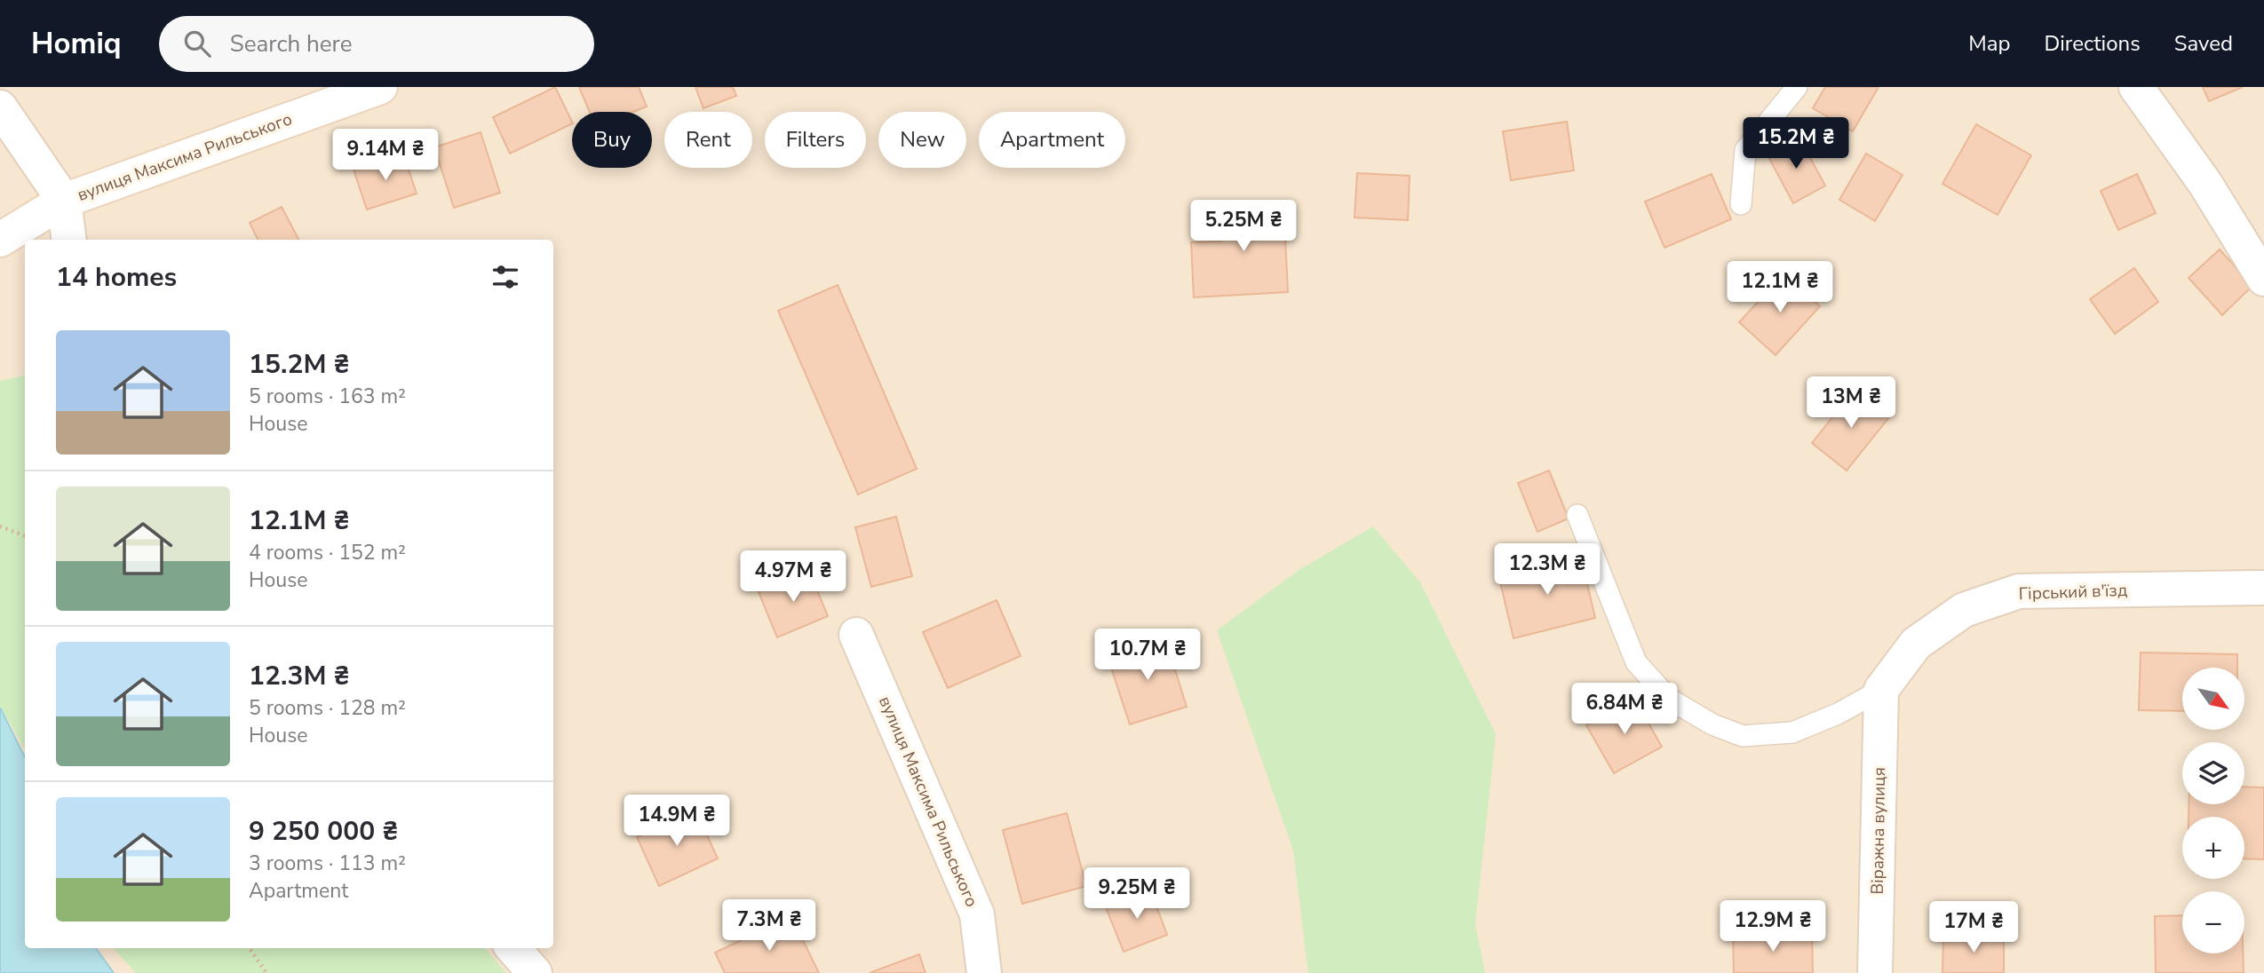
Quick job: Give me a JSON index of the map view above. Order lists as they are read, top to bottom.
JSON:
{
  "streets": {
    "street": ["вулиця Максима Рильського", "Гірський в'їзд", "Віражна вулиця"]
  },
  "crossings": [
    ["Гірський в'їзд", "Віражна вулиця"]
  ],
  "north": "bottom right",
  "page": {
    "header": "Homiq",
    "search": "Search here",
    "nav": ["Map", "Directions", "Saved"],
    "chip": [
      "Buy",
      "Rent",
      "Filters",
      "New",
      "Apartment"
    ],
    "price": [
      "15.2M ₴",
      "9.14M ₴",
      "5.25M ₴",
      "12.1M ₴",
      "13M ₴",
      "12.3M ₴",
      "4.97M ₴",
      "10.7M ₴",
      "6.84M ₴",
      "14.9M ₴",
      "9.25M ₴",
      "7.3M ₴",
      "12.9M ₴",
      "17M ₴"
    ],
    "heading": "14 homes",
    "list": [
      {
        "name": "15.2M ₴",
        "note": "5 rooms · 163 m² · House"
      },
      {
        "name": "12.1M ₴",
        "note": "4 rooms · 152 m² · House"
      },
      {
        "name": "12.3M ₴",
        "note": "5 rooms · 128 m² · House"
      },
      {
        "name": "9 250 000 ₴",
        "note": "3 rooms · 113 m² · Apartment"
      }
    ],
    "map_buttons": ["+", "−"]
  }
}
